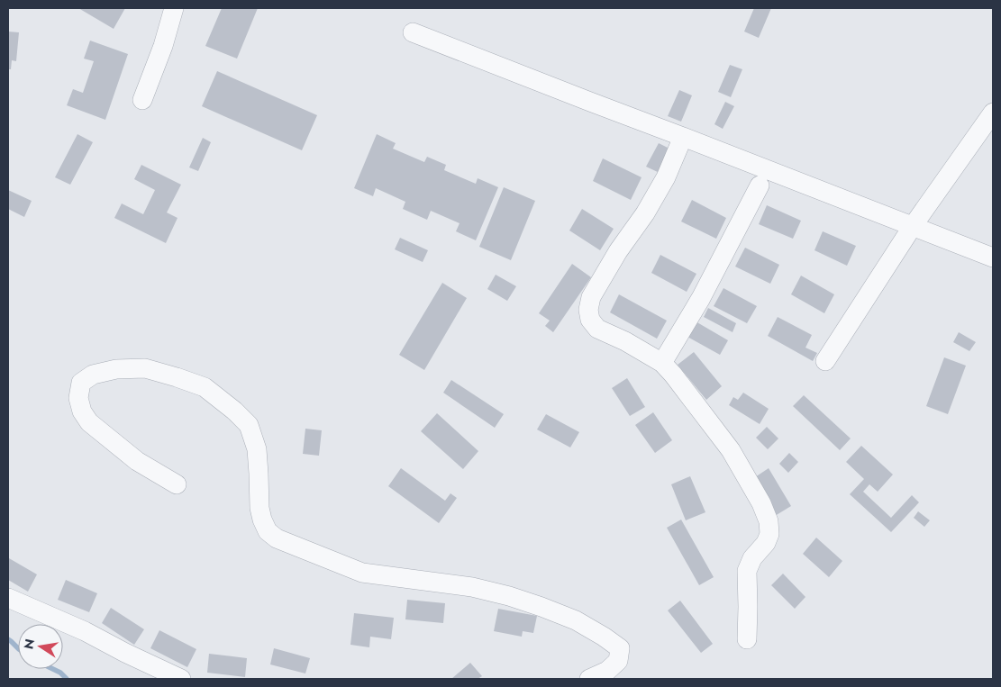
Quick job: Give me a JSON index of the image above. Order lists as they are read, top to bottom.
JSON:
{
  "north": "left"
}
